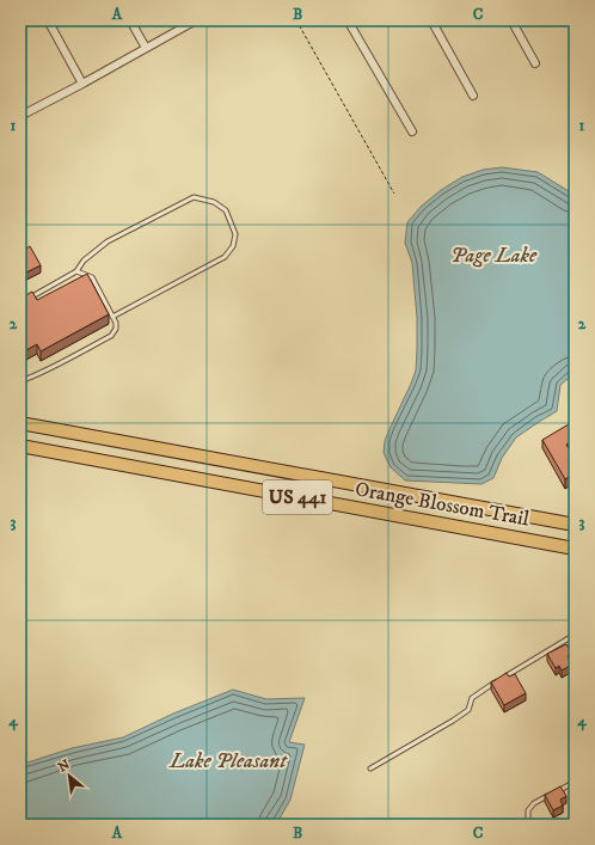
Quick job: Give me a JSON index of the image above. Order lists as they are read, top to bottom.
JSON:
{
  "streets": {
    "main road": ["US 441", "Orange Blossom Trail"]
  },
  "water": ["Page Lake", "Lake Pleasant"],
  "north": "top left",
  "grid": {
    "columns": ["A", "B", "C"],
    "rows": [
      "1",
      "2",
      "3",
      "4"
    ]
  }
}
